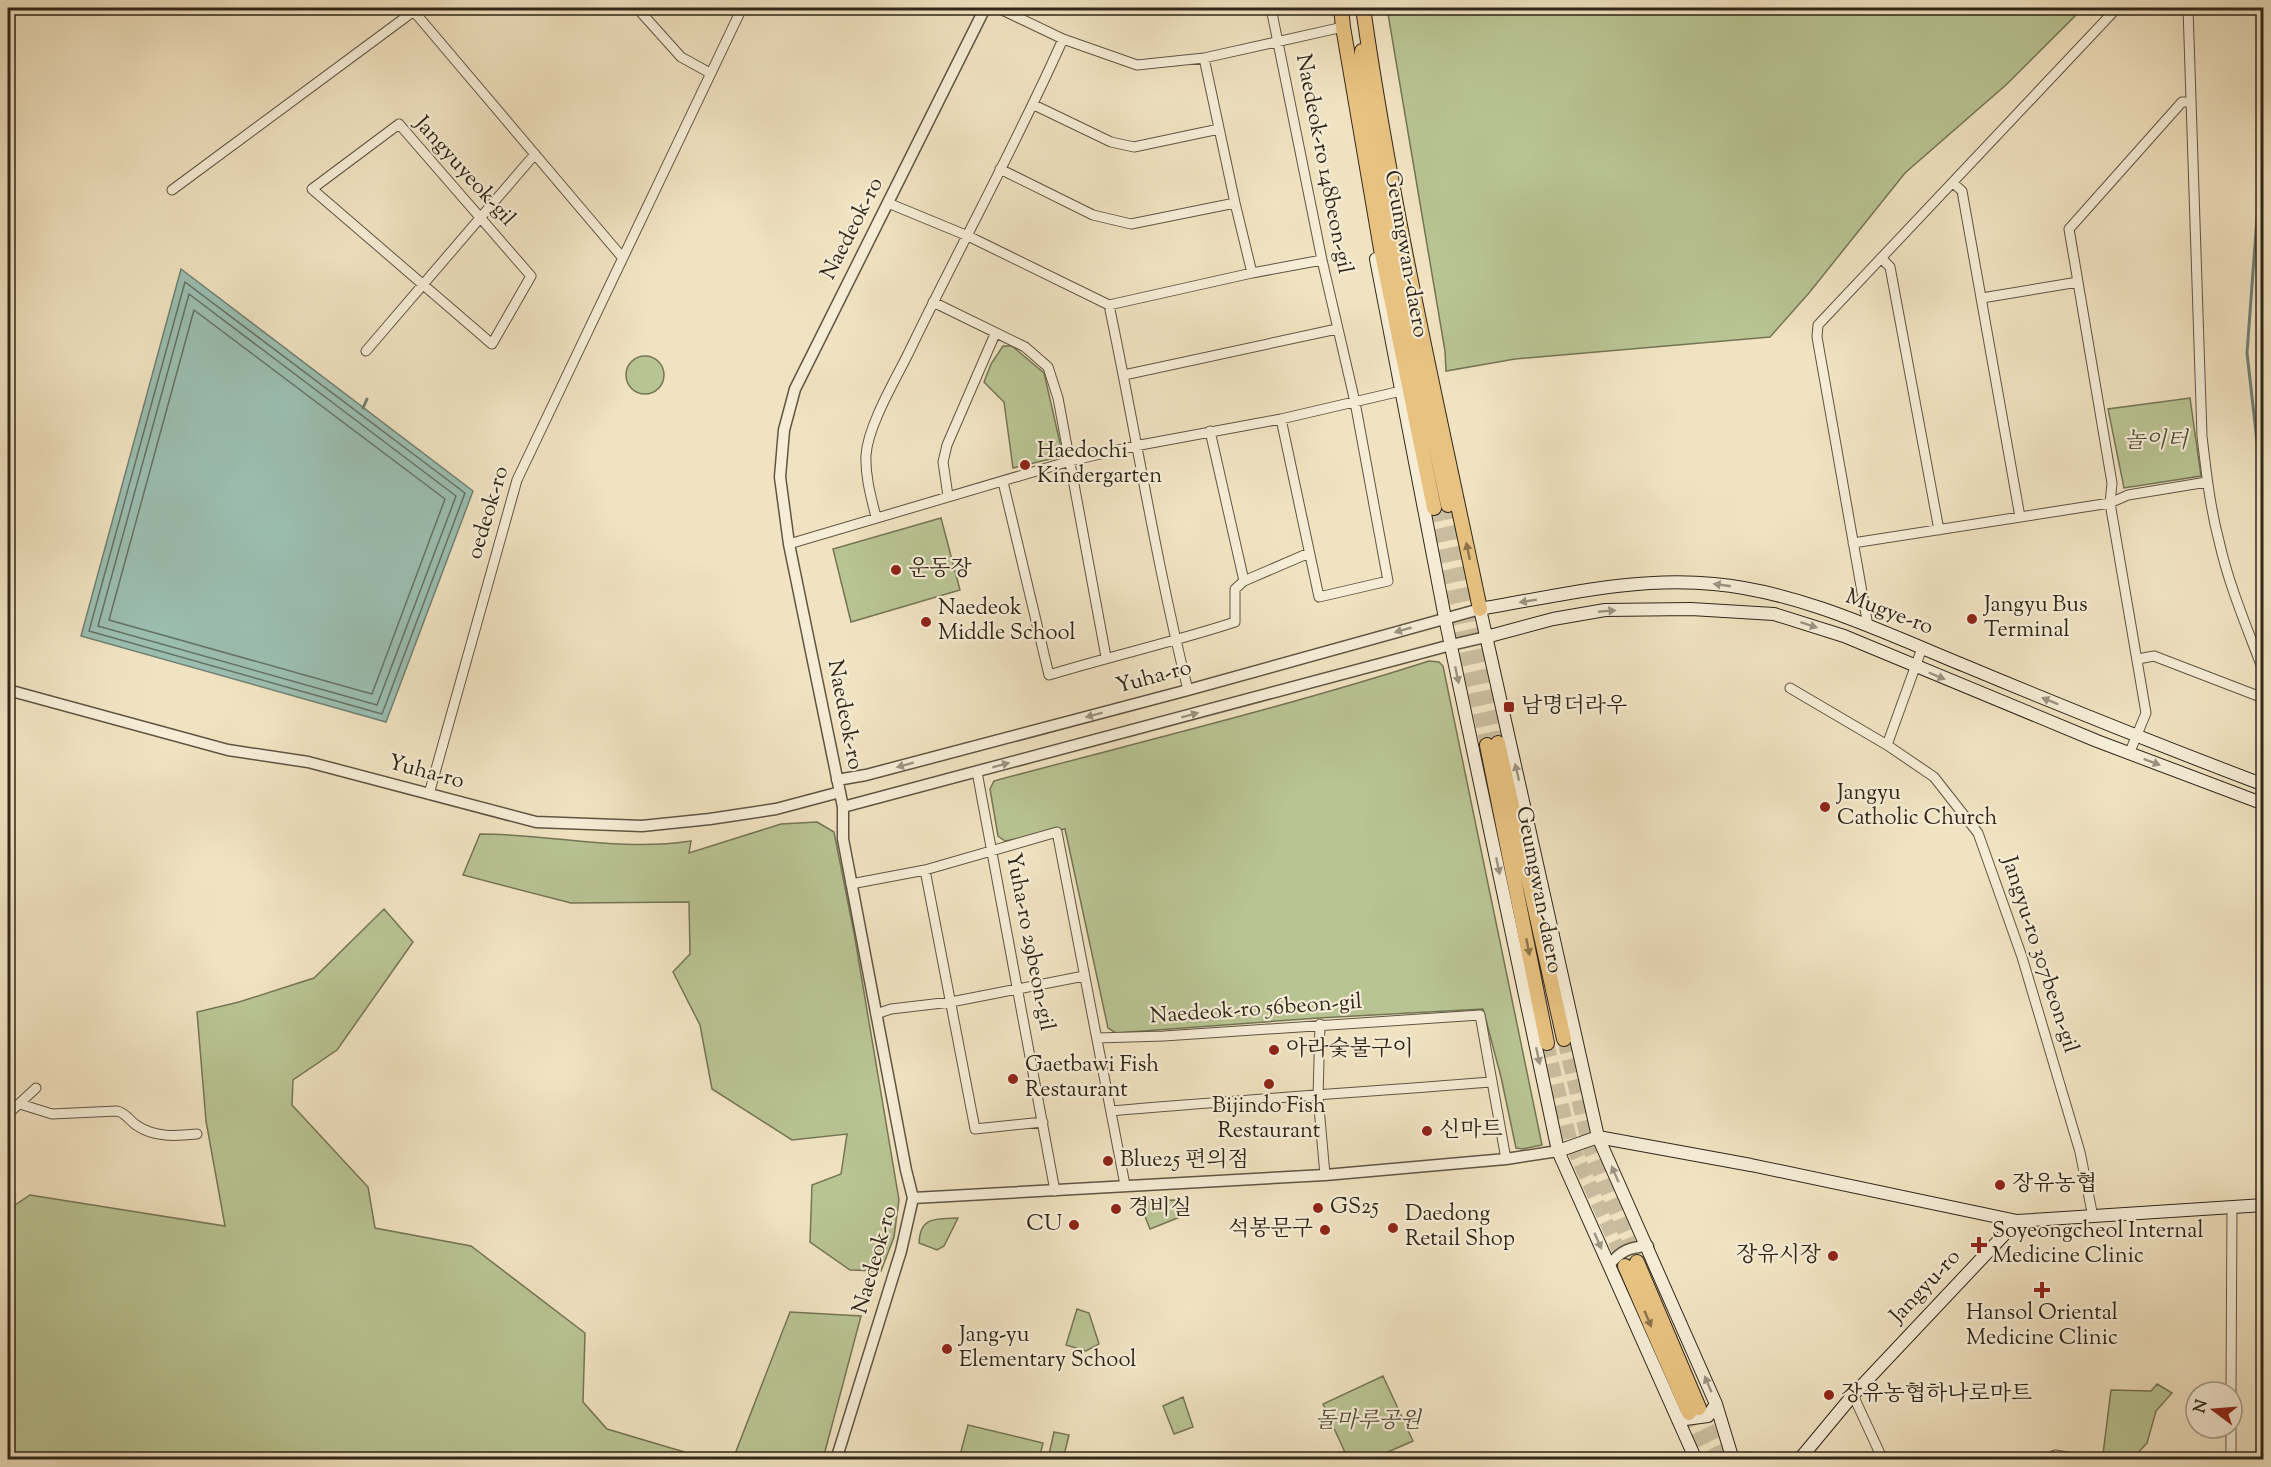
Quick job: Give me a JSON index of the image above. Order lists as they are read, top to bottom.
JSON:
{
  "streets": {
    "main road": ["Geumgwan-daero", "Mugye-ro", "Jangyu-ro"],
    "street": [
      "Naedeok-ro 148beon-gil",
      "Jangyuyeok-gil",
      "Naedeok-ro",
      "oedeok-ro",
      "Yuha-ro",
      "Yuha-ro 29beon-gil",
      "Jangyu-ro 307beon-gil",
      "Naedeok-ro 56beon-gil"
    ]
  },
  "crossings": [
    ["Naedeok-ro", "Yuha-ro"],
    ["oedeok-ro", "Yuha-ro"],
    ["Mugye-ro", "Yuha-ro"],
    ["Yuha-ro", "Yuha-ro 29beon-gil"]
  ],
  "parks": ["놀이터", "돌마루공원"],
  "places": {
    "other": [
      "Haedochi Kindergarten",
      "운동장",
      "Jangyu Bus Terminal",
      "Naedeok Middle School",
      "Jangyu Catholic Church",
      "아라숯불구이",
      "Gaetbawi Fish Restaurant",
      "Bijindo Fish Restaurant",
      "신마트",
      "Blue25 편의점",
      "장유농협",
      "GS25",
      "경비실",
      "CU",
      "Daedong Retail Shop",
      "석봉문구",
      "장유시장",
      "Jang-yu Elementary School",
      "장유농협하나로마트"
    ],
    "transit": ["남명더라우"],
    "health": ["Soyeongcheol Internal Medicine Clinic", "Hansol Oriental Medicine Clinic"]
  },
  "north": "left"
}
